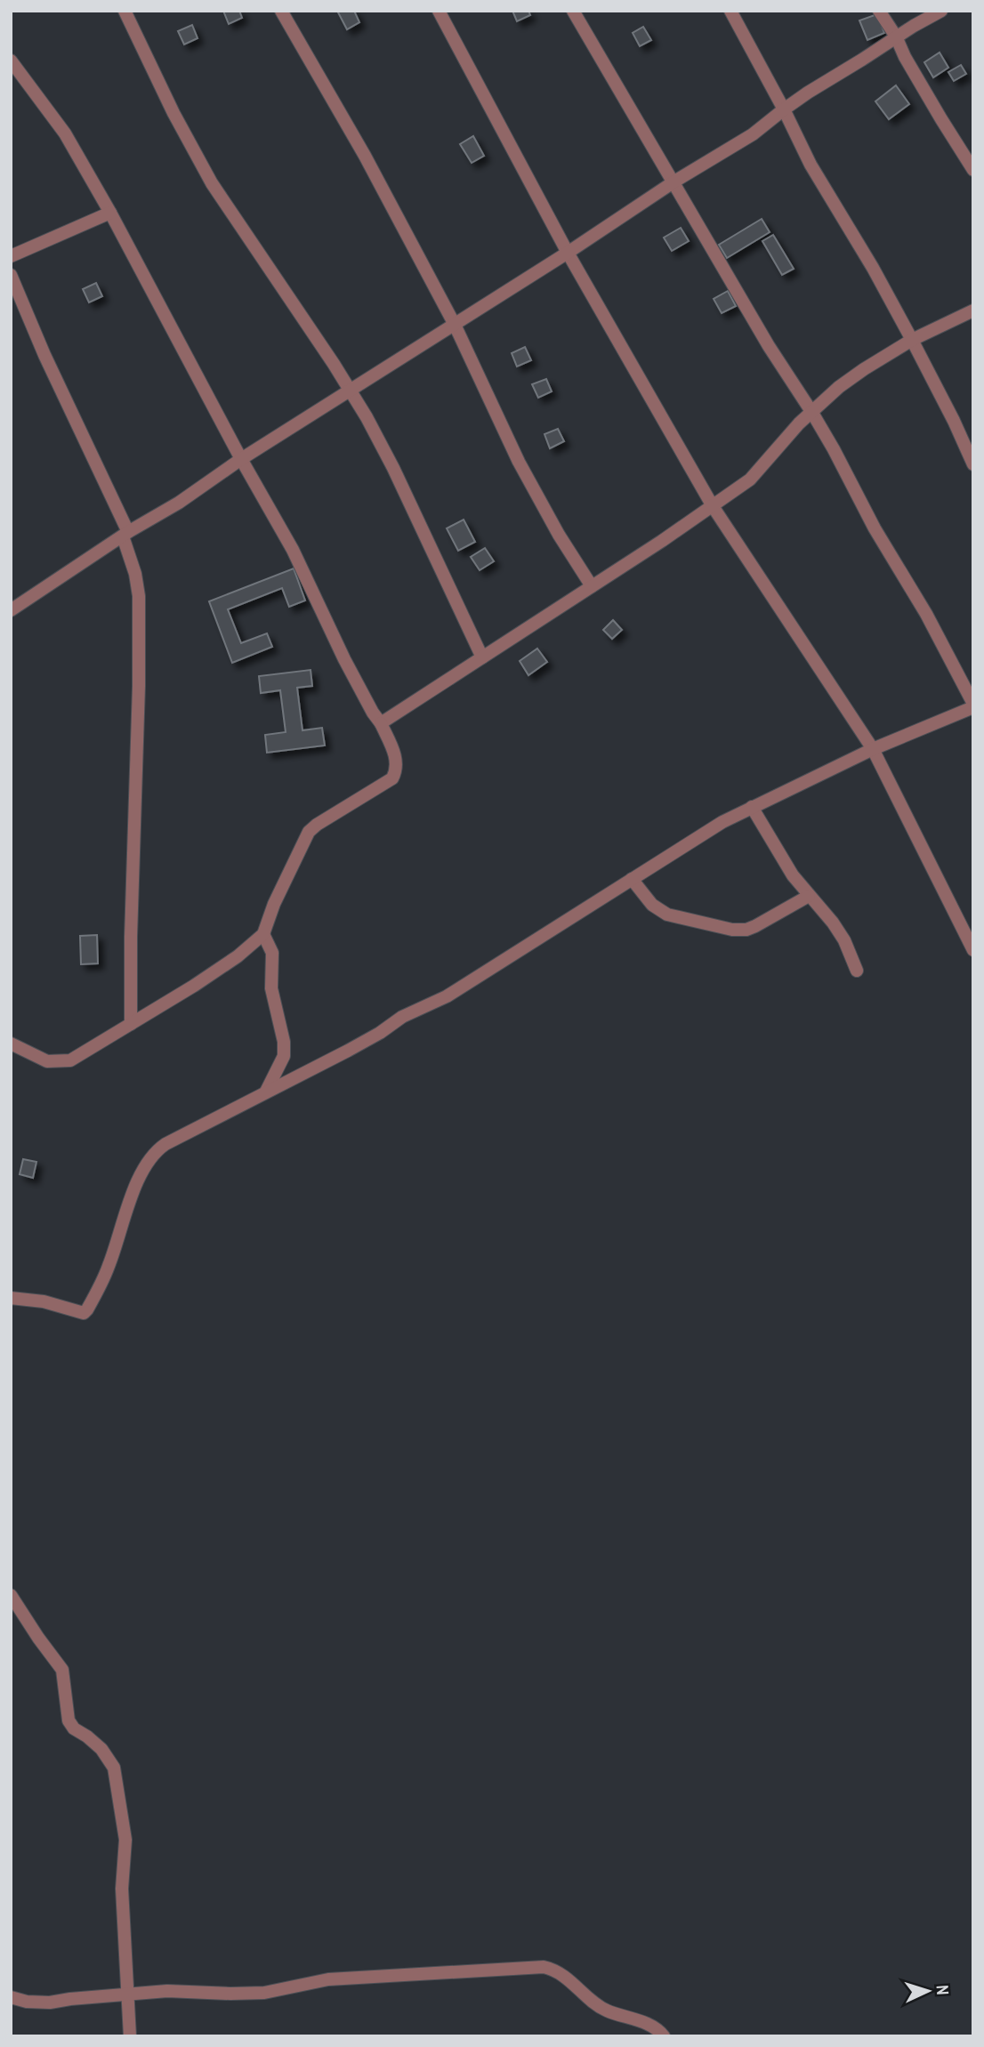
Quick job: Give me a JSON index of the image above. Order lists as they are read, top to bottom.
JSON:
{
  "north": "right"
}
